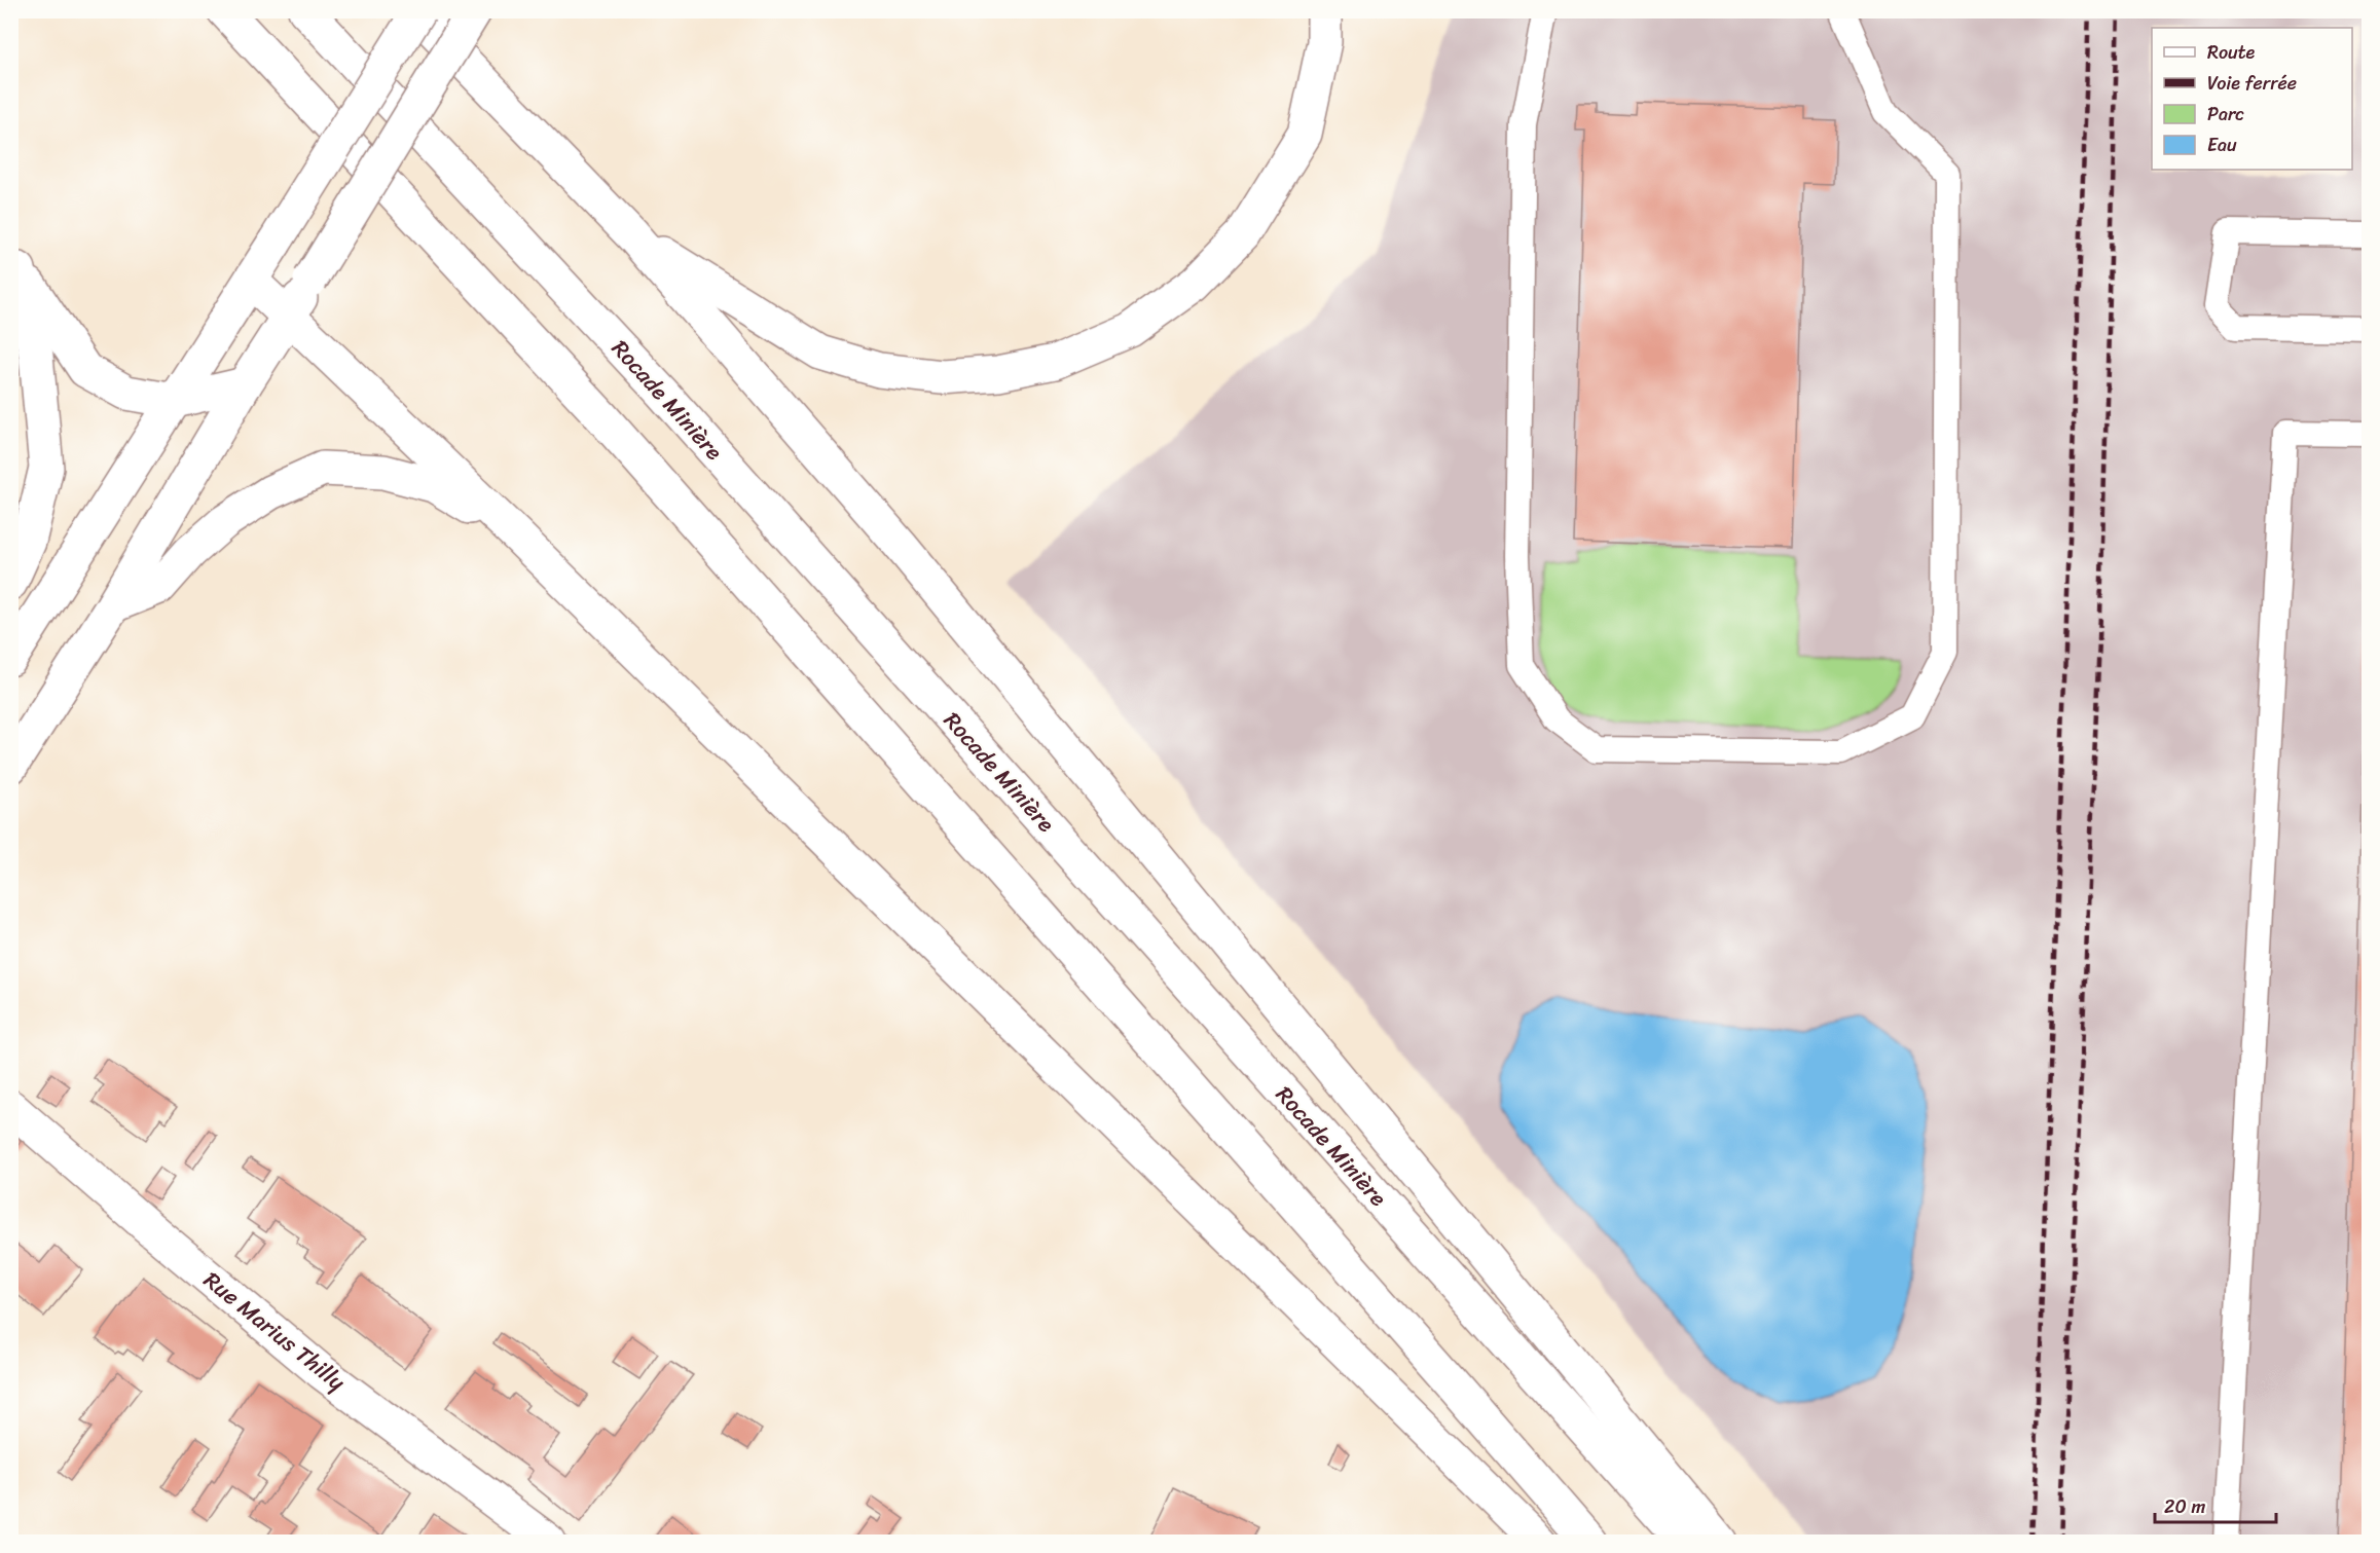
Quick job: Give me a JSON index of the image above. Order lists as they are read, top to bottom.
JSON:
{
  "streets": {
    "main road": ["Rocade Minière", "Rue Marius Thilly"]
  },
  "legend": [
    "Route",
    "Voie ferrée",
    "Parc",
    "Eau"
  ],
  "scale_bar": "20 m"
}
